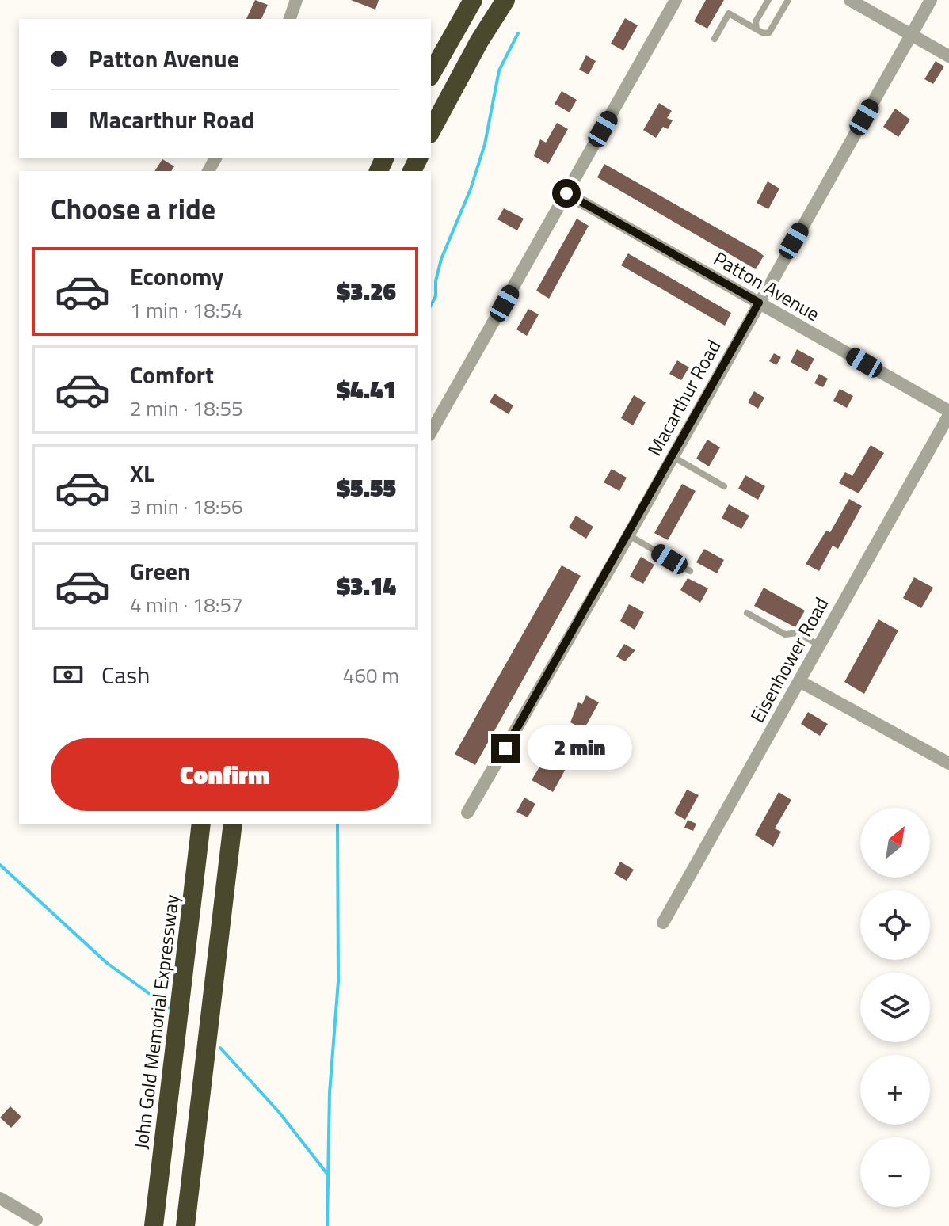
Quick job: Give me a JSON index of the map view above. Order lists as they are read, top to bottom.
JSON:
{
  "streets": {
    "highway": ["John Gold Memorial Expressway"],
    "street": ["Patton Avenue", "Macarthur Road", "Eisenhower Road"]
  },
  "crossings": [
    ["Patton Avenue", "Macarthur Road"],
    ["Patton Avenue", "Eisenhower Road"]
  ],
  "north": "top right",
  "page": {
    "banner": ["Patton Avenue", "Macarthur Road"],
    "heading": "Choose a ride",
    "list": [
      {
        "name": "Economy",
        "note": "1 min · 18:54",
        "value": "$3.26"
      },
      {
        "name": "Comfort",
        "note": "2 min · 18:55",
        "value": "$4.41"
      },
      {
        "name": "XL",
        "note": "3 min · 18:56",
        "value": "$5.55"
      },
      {
        "name": "Green",
        "note": "4 min · 18:57",
        "value": "$3.14"
      }
    ],
    "pay": ["Cash", "460 m"],
    "bubble": "2 min",
    "buttons": "Confirm",
    "map_buttons": ["+", "−"]
  }
}
